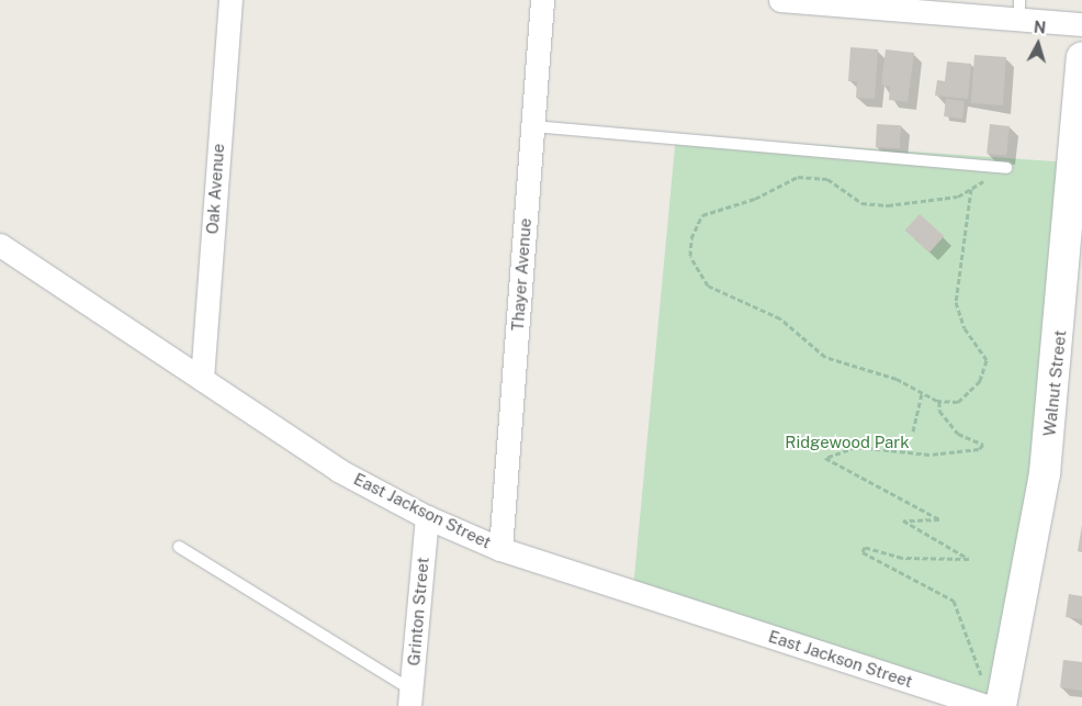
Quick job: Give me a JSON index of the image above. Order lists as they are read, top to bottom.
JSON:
{
  "streets": {
    "street": [
      "Oak Avenue",
      "Thayer Avenue",
      "Walnut Street",
      "East Jackson Street",
      "Grinton Street"
    ]
  },
  "crossings": [
    ["Oak Avenue", "East Jackson Street"],
    ["Thayer Avenue", "East Jackson Street"],
    ["East Jackson Street", "Grinton Street"]
  ],
  "parks": ["Ridgewood Park"],
  "north": "top"
}
